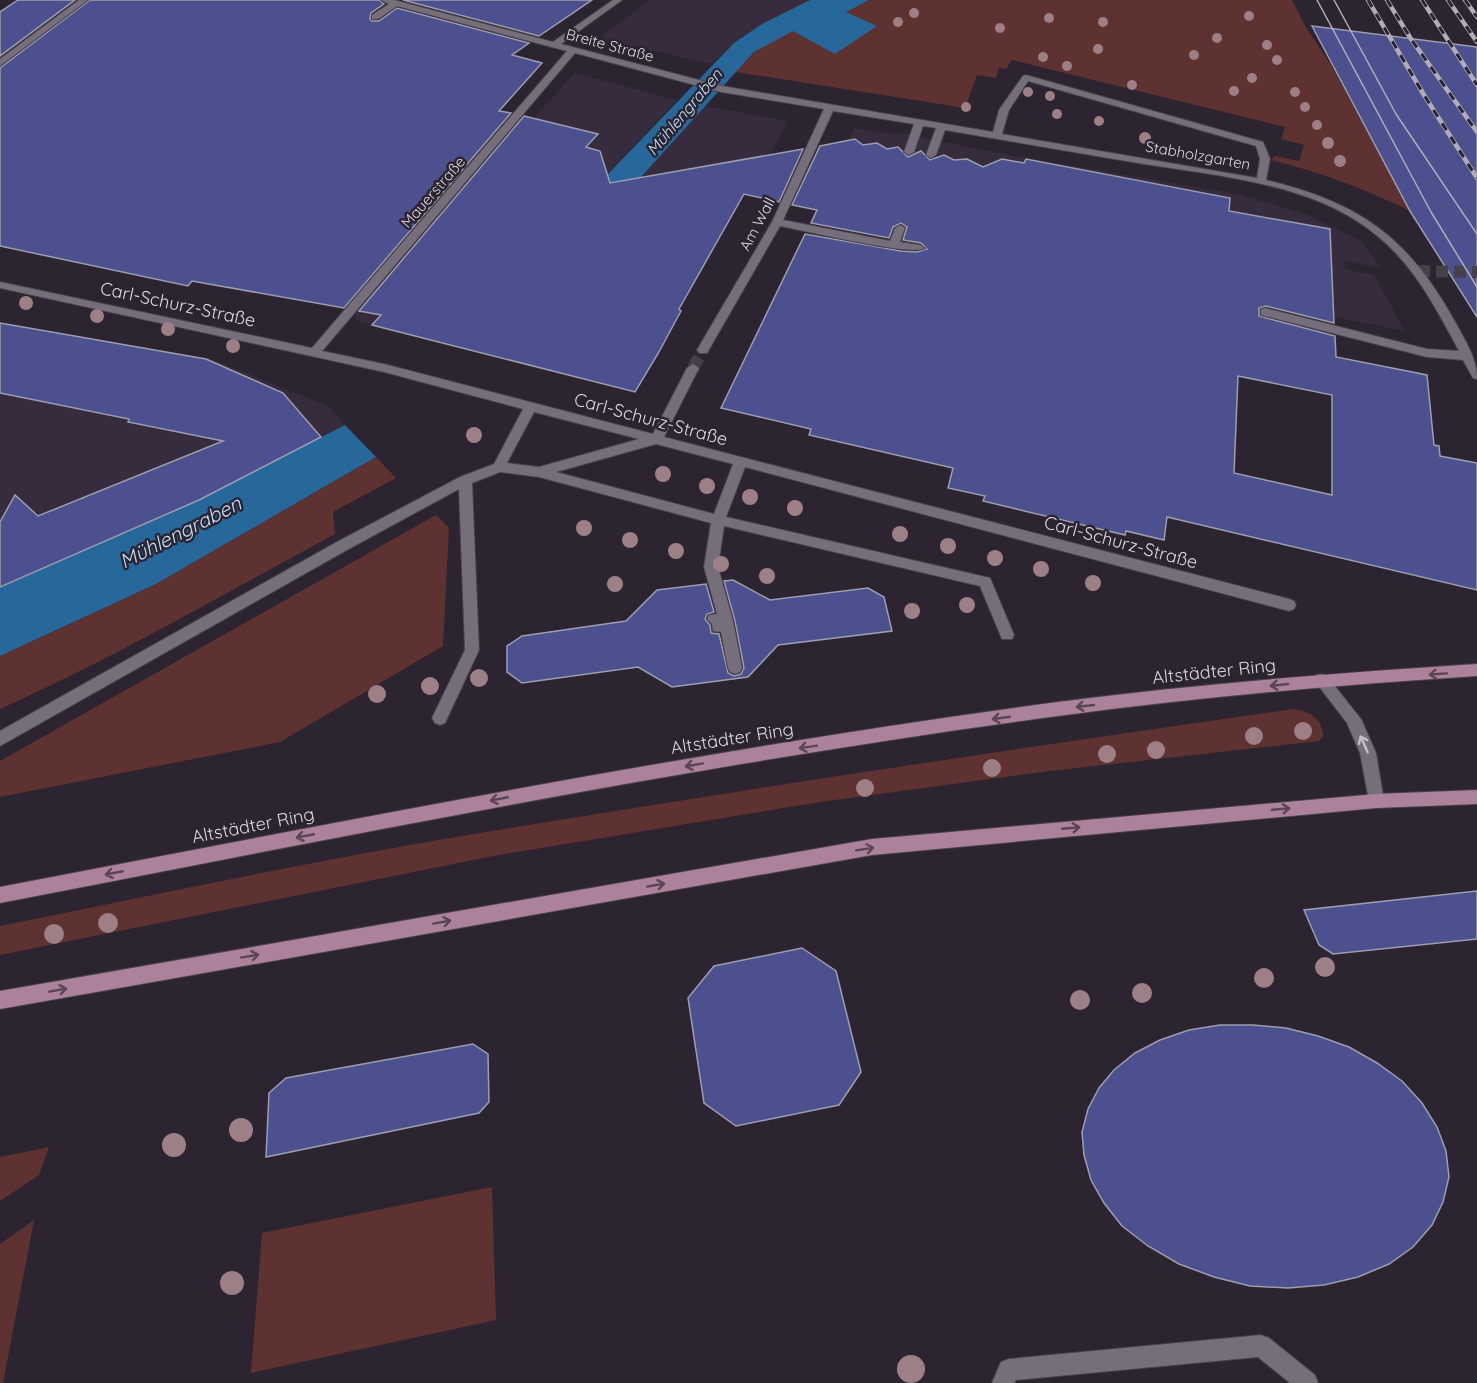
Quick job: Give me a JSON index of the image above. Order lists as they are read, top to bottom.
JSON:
{
  "streets": {
    "main road": ["Altstädter Ring"],
    "street": [
      "Breite Straße",
      "Stabholzgarten",
      "Mauerstraße",
      "Am Wall",
      "Carl-Schurz-Straße"
    ]
  },
  "crossings": [
    ["Breite Straße", "Stabholzgarten"],
    ["Breite Straße", "Mauerstraße"],
    ["Breite Straße", "Am Wall"],
    ["Stabholzgarten", "Am Wall"],
    ["Mauerstraße", "Carl-Schurz-Straße"]
  ],
  "water": ["Mühlengraben"]
}
